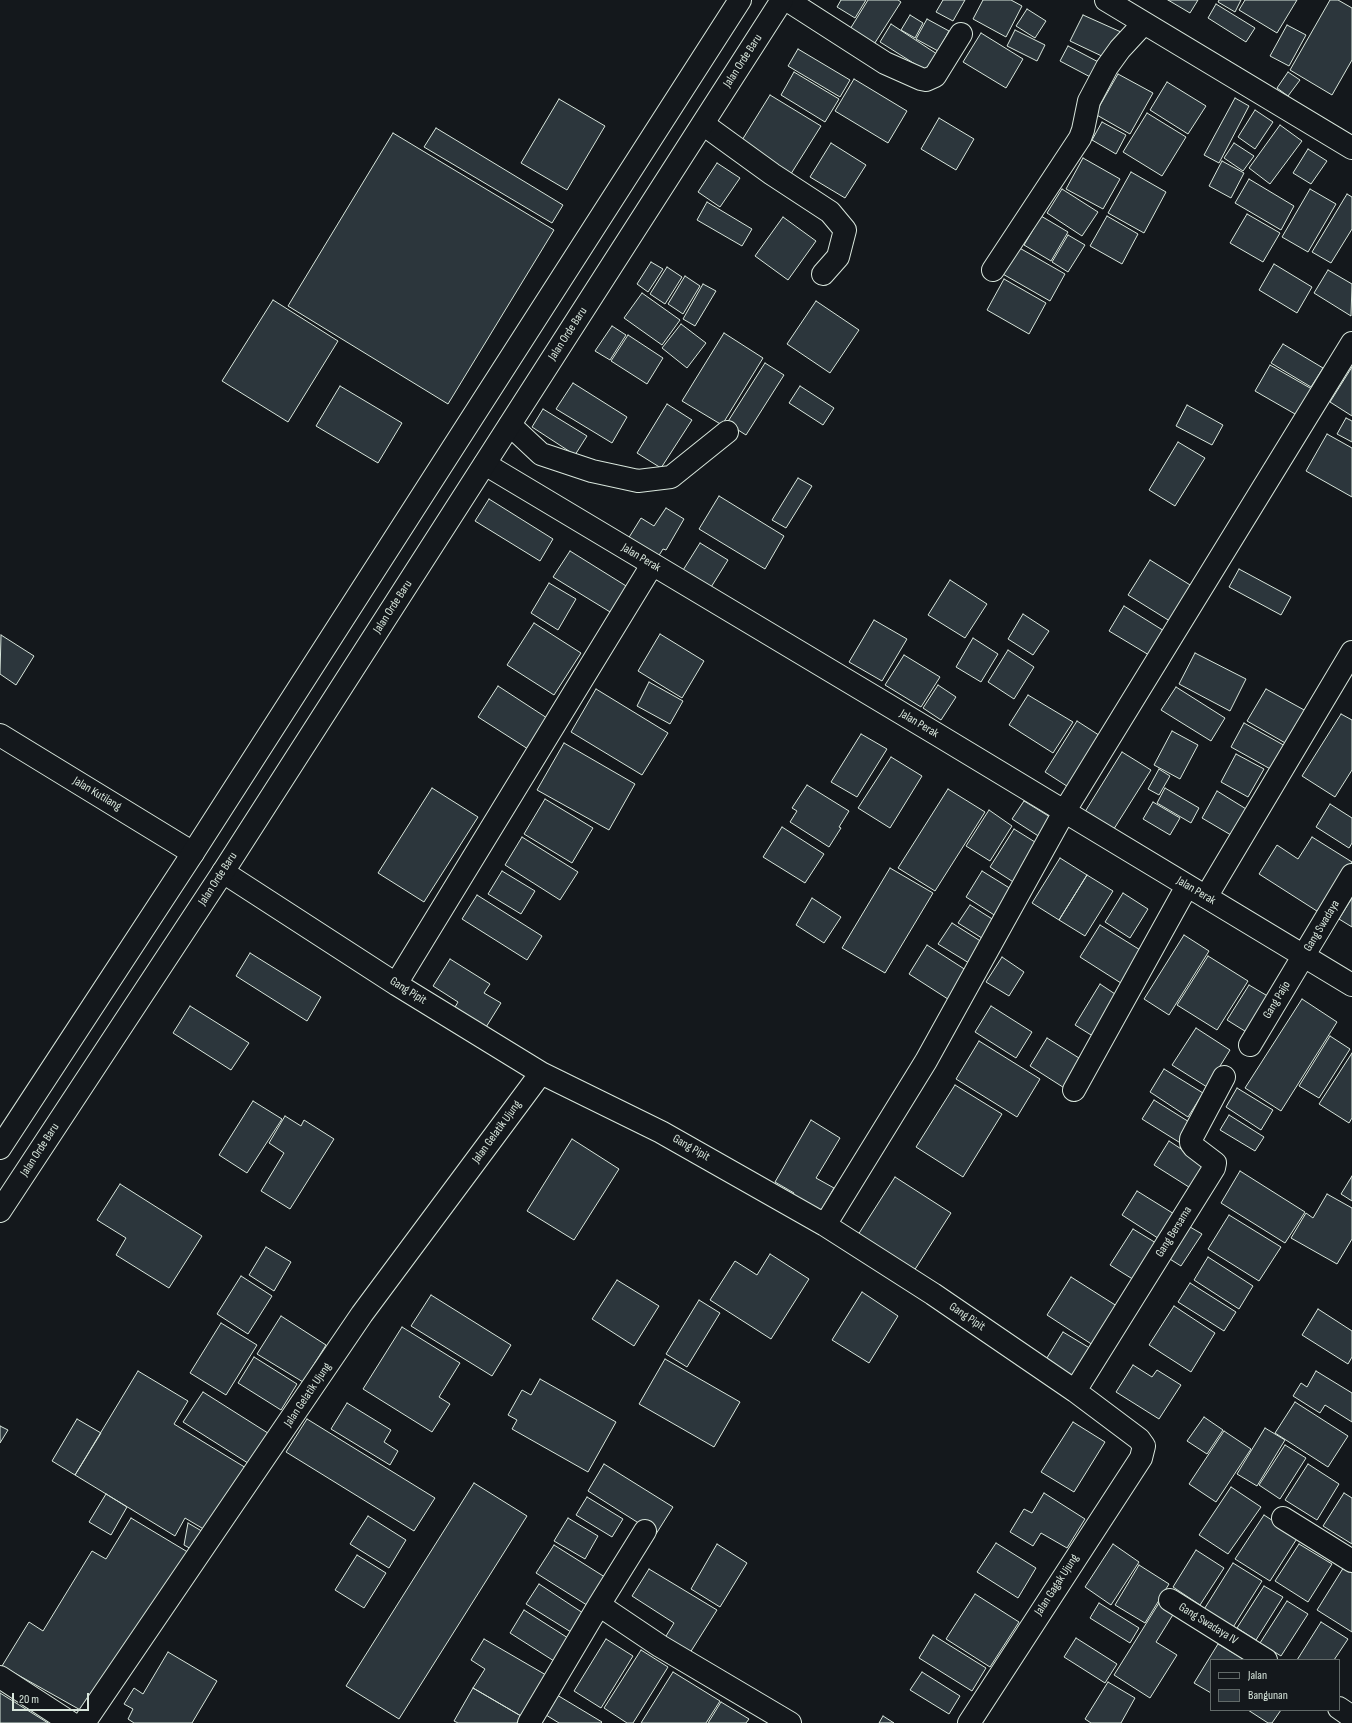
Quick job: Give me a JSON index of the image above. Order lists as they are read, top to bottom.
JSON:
{
  "streets": {
    "street": [
      "Jalan Orde Baru",
      "Jalan Perak",
      "Jalan Kutilang",
      "Gang Swadaya",
      "Gang Pipit",
      "Gang Paijo",
      "Jalan Gelatik Ujung",
      "Gang Bersama",
      "Jalan Gagak Ujung",
      "Gang Swadaya IV"
    ]
  },
  "crossings": [
    ["Jalan Orde Baru", "Jalan Perak"],
    ["Jalan Orde Baru", "Gang Pipit"],
    ["Jalan Perak", "Gang Swadaya"],
    ["Jalan Perak", "Gang Paijo"],
    ["Gang Swadaya", "Gang Paijo"],
    ["Gang Pipit", "Jalan Gelatik Ujung"],
    ["Gang Pipit", "Gang Bersama"],
    ["Gang Pipit", "Jalan Gagak Ujung"]
  ],
  "legend": ["Jalan", "Bangunan"],
  "scale_bar": "20 m"
}
